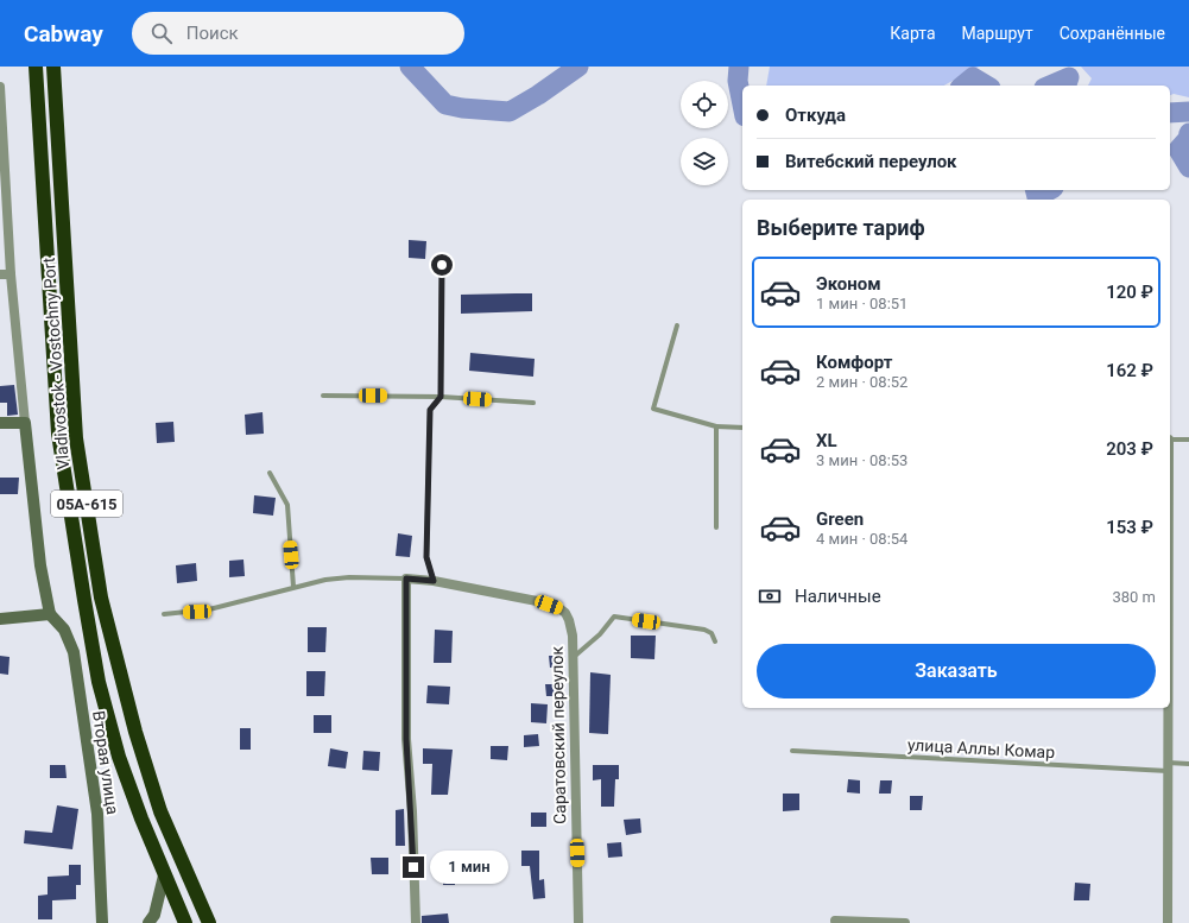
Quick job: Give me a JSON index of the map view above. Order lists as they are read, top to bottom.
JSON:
{
  "streets": {
    "highway": ["Vladivostok - Vostochny Port", "05А-615"],
    "main road": ["Вторая улица"],
    "street": ["Саратовский переулок"],
    "lane": ["улица Аллы Комар"]
  },
  "page": {
    "header": "Cabway",
    "search": "Поиск",
    "nav": ["Карта", "Маршрут", "Сохранённые"],
    "banner": ["Откуда", "Витебский переулок"],
    "heading": "Выберите тариф",
    "list": [
      {
        "name": "Эконом",
        "note": "1 мин · 08:51",
        "value": "120 ₽"
      },
      {
        "name": "Комфорт",
        "note": "2 мин · 08:52",
        "value": "162 ₽"
      },
      {
        "name": "XL",
        "note": "3 мин · 08:53",
        "value": "203 ₽"
      },
      {
        "name": "Green",
        "note": "4 мин · 08:54",
        "value": "153 ₽"
      }
    ],
    "pay": ["Наличные", "380 m"],
    "buttons": "Заказать",
    "bubble": "1 мин"
  }
}
